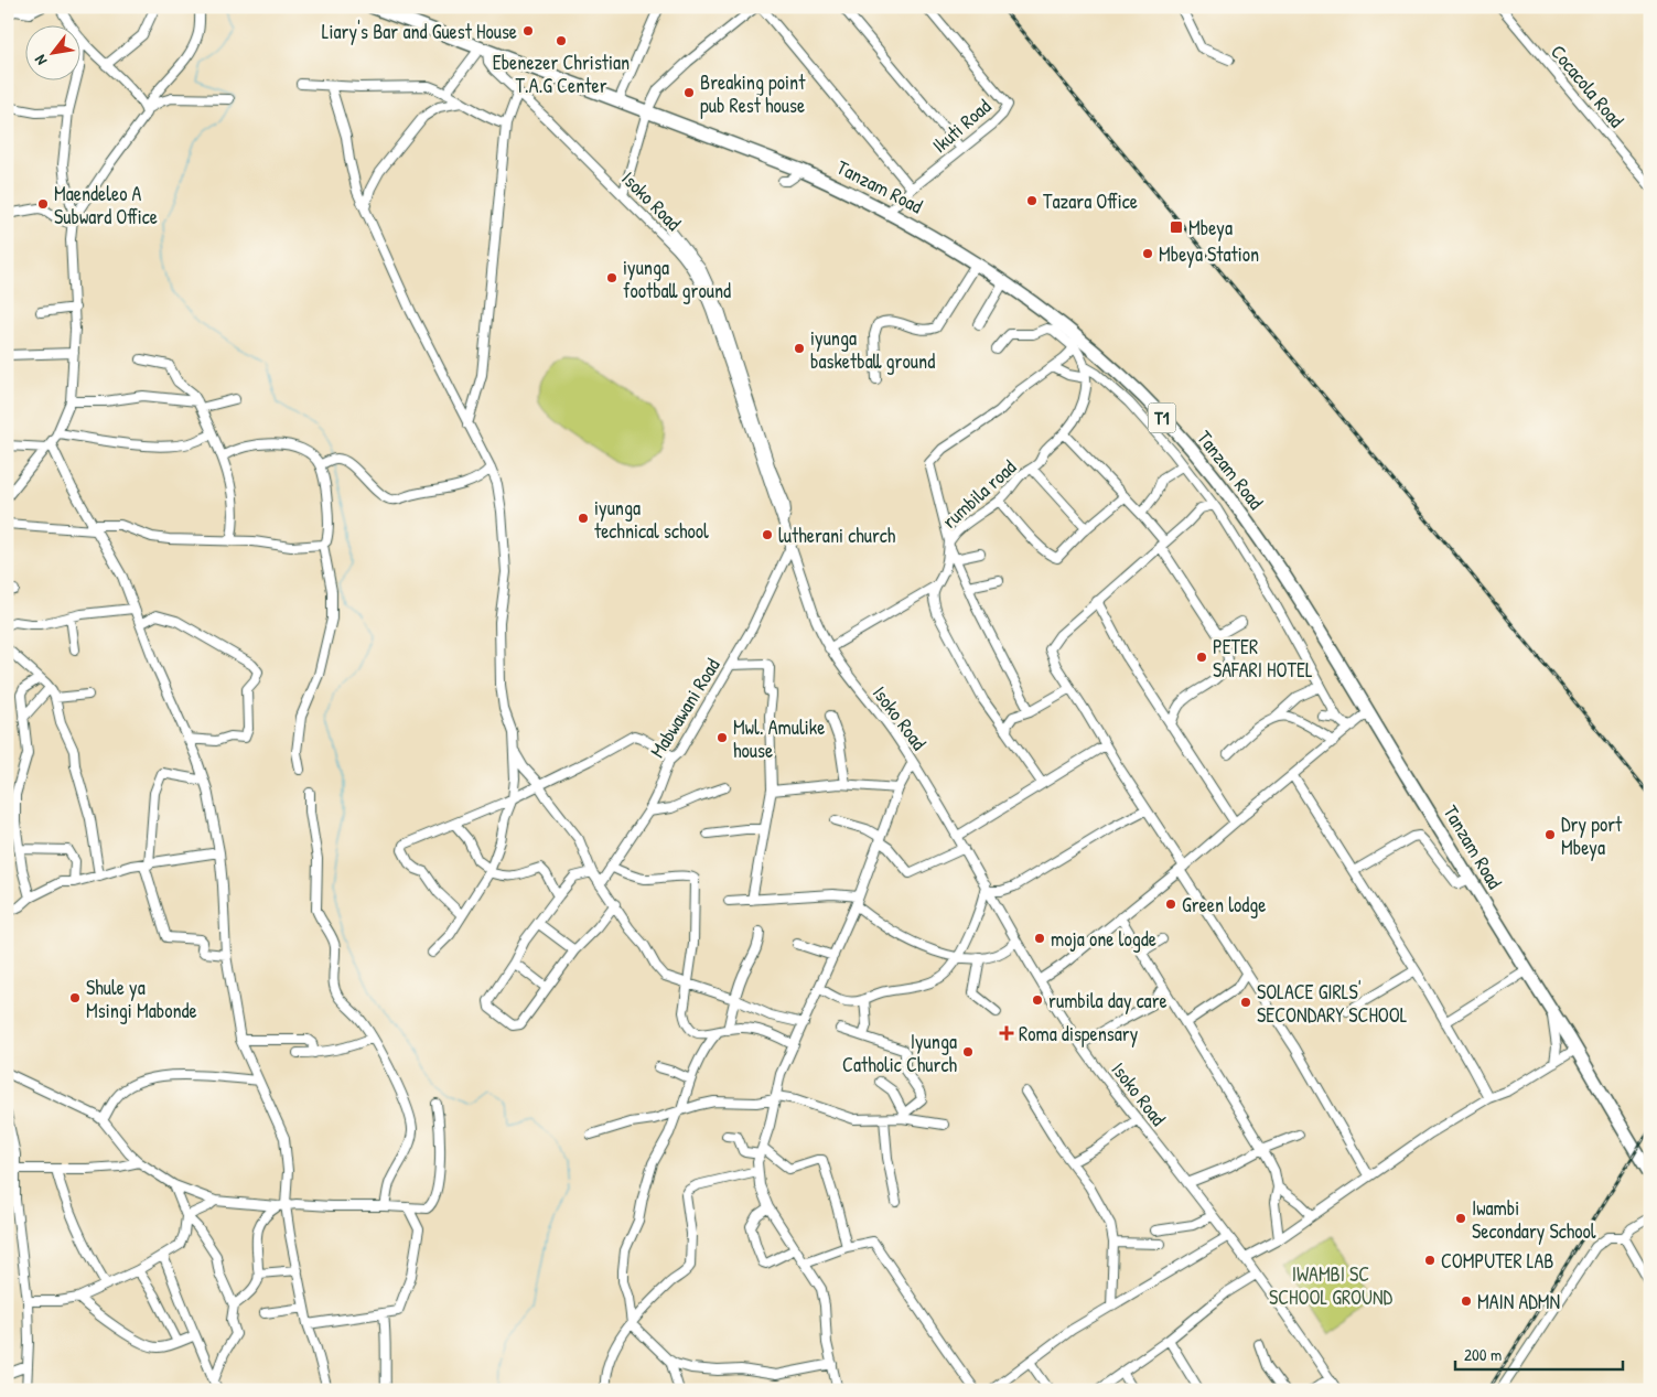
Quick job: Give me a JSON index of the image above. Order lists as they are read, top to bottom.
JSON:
{
  "streets": {
    "highway": ["Tanzam Road", "T1"],
    "street": [
      "Cocacola Road",
      "Ikuti Road",
      "Isoko Road",
      "rumbila road",
      "Mabwawani Road"
    ]
  },
  "crossings": [
    ["Ikuti Road", "Tanzam Road"],
    ["Tanzam Road", "Isoko Road"],
    ["Tanzam Road", "rumbila road"],
    ["Isoko Road", "Mabwawani Road"]
  ],
  "parks": ["IWAMBI SC SCHOOL GROUND"],
  "places": {
    "other": [
      "Liary's Bar and Guest House",
      "Ebenezer Christian T.A.G Center",
      "Breaking point pub Rest house",
      "Tazara Office",
      "Maendeleo A Subward Office",
      "Mbeya Station",
      "iyunga football ground",
      "iyunga basketball ground",
      "iyunga technical school",
      "lutherani church",
      "PETER SAFARI HOTEL",
      "Mwl. Amulike house",
      "Dry port Mbeya",
      "Green lodge",
      "moja one logde",
      "Shule ya Msingi Mabonde",
      "rumbila day care",
      "SOLACE GIRLS' SECONDARY SCHOOL",
      "Iyunga Catholic Church",
      "Iwambi Secondary School",
      "COMPUTER LAB",
      "MAIN ADMN"
    ],
    "transit": ["Mbeya"],
    "health": ["Roma dispensary"]
  },
  "scale_bar": "200 m",
  "north": "bottom left"
}
